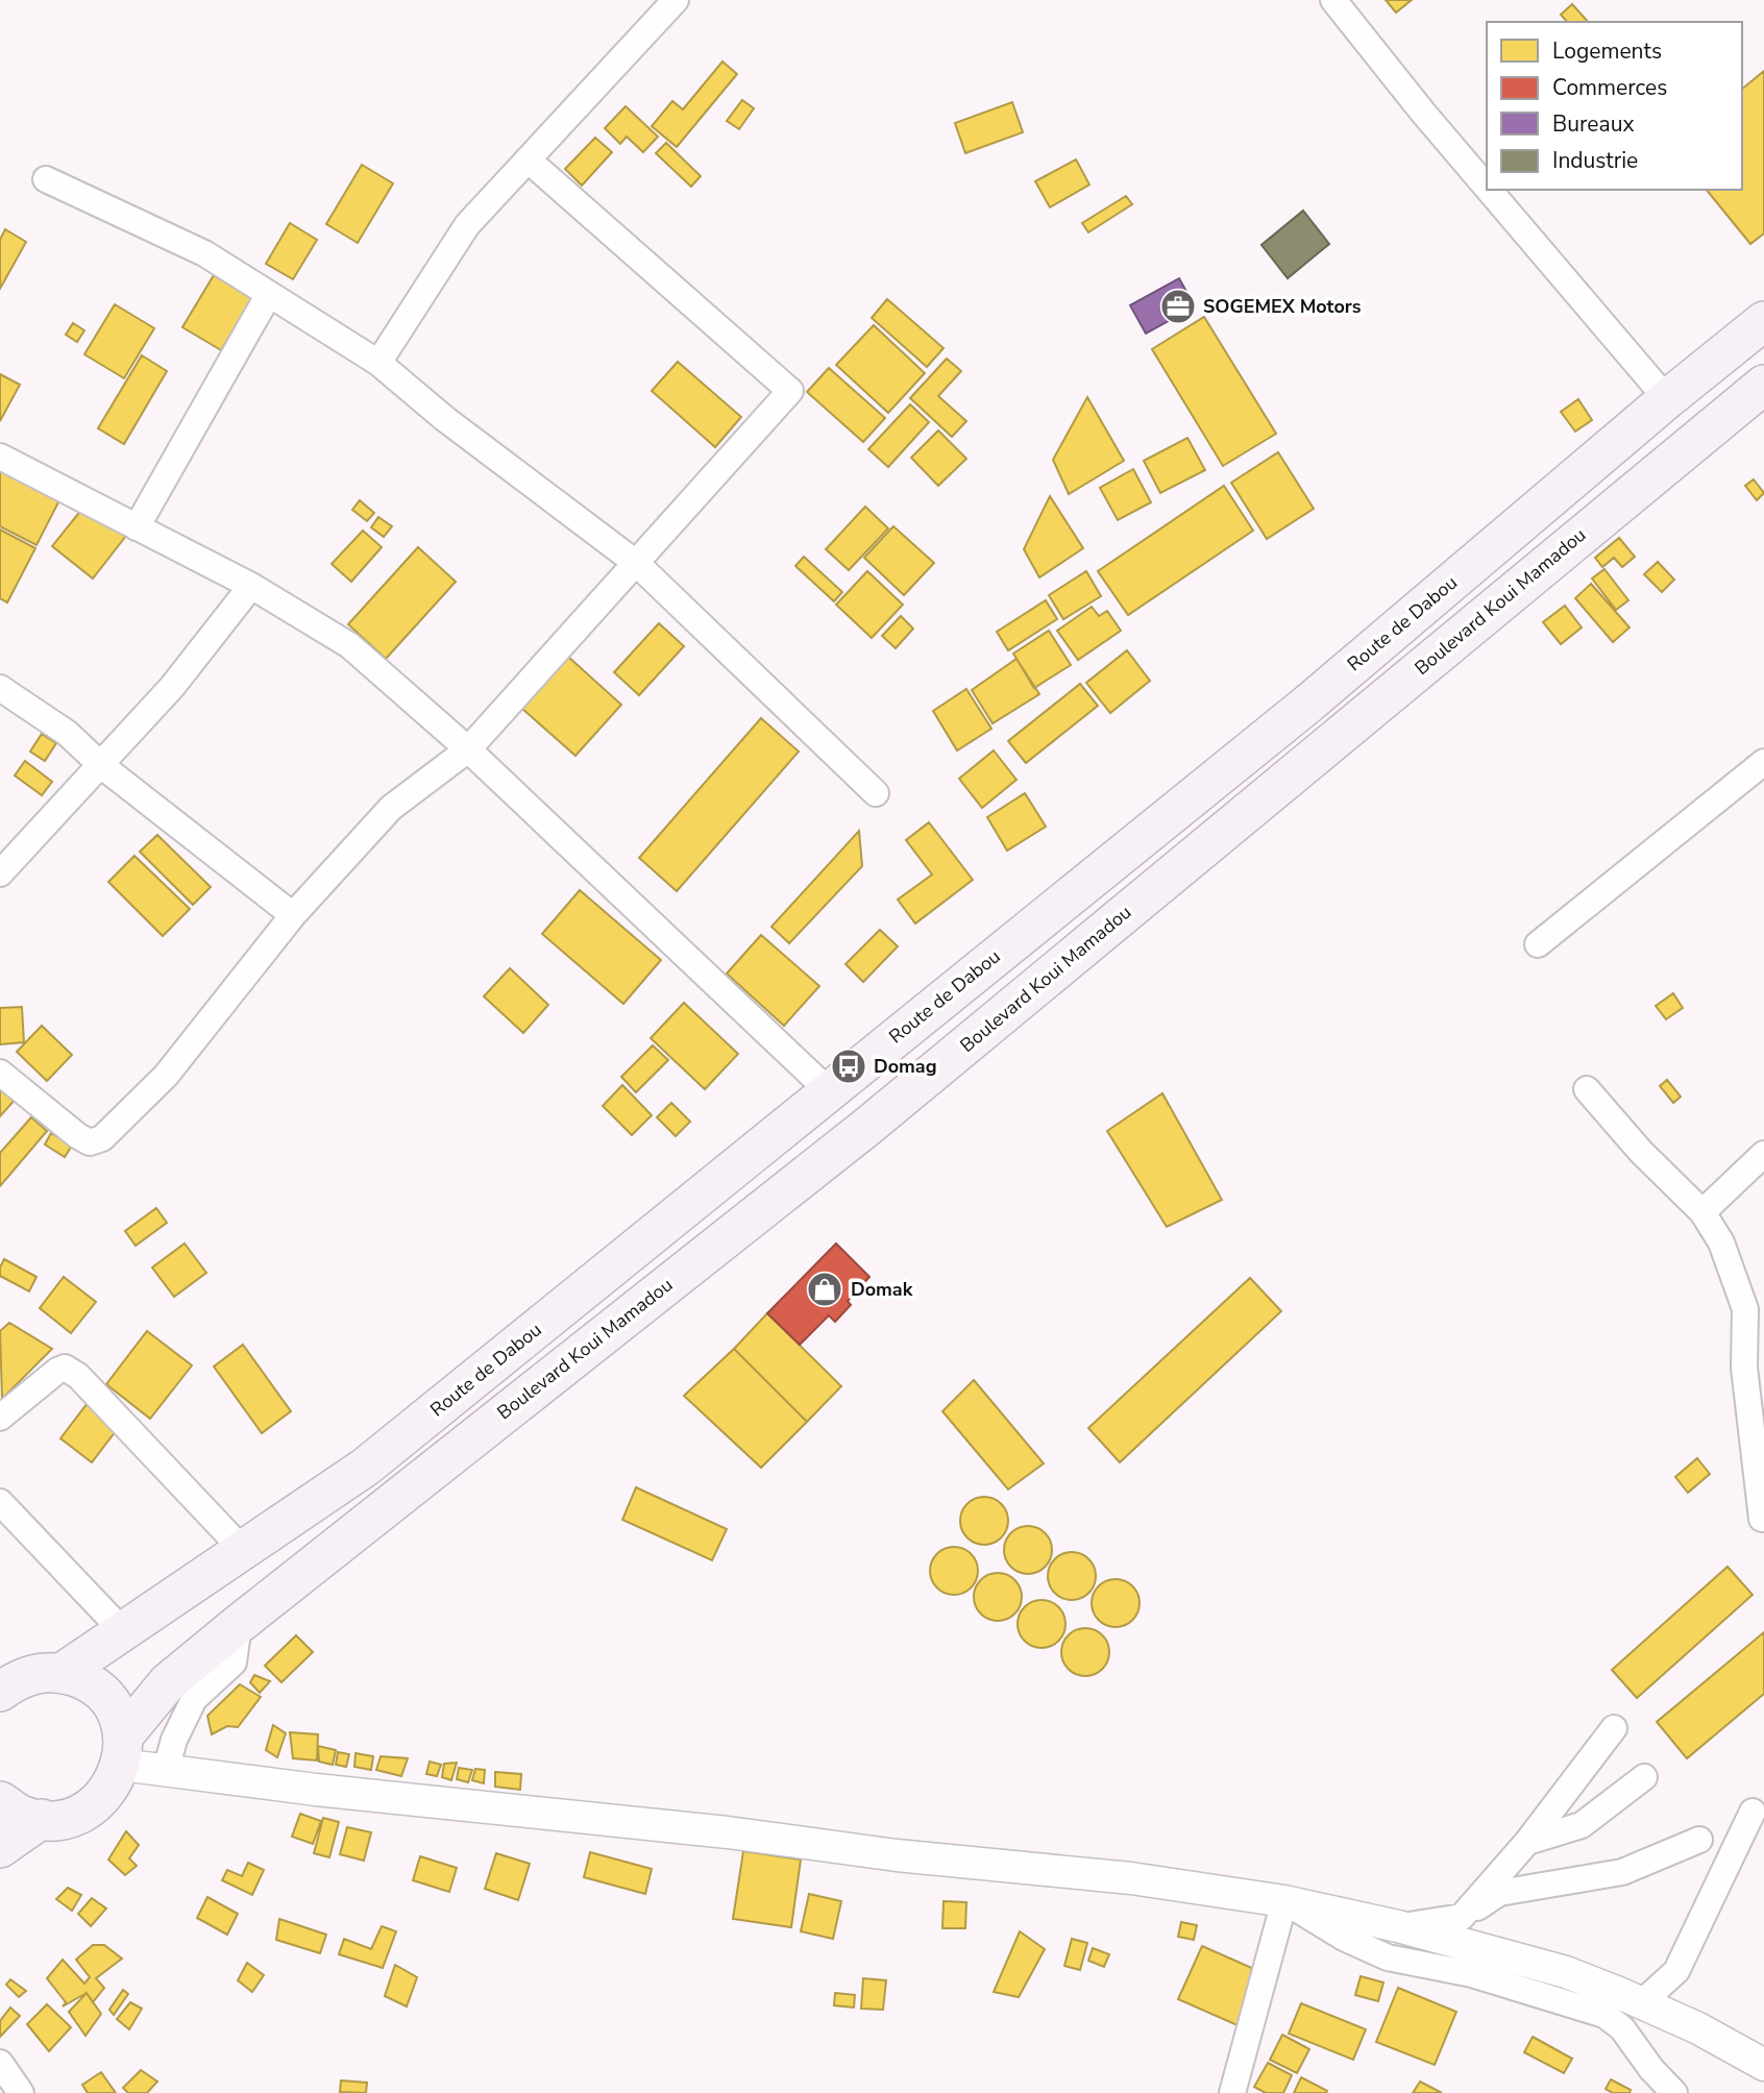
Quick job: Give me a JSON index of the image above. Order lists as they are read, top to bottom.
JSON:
{
  "streets": {
    "main road": ["Boulevard Koui Mamadou", "Route de Dabou"]
  },
  "places": {
    "office": ["SOGEMEX Motors"],
    "bus stop": ["Domag"],
    "shop": ["Domak"]
  },
  "legend": [
    "Logements",
    "Commerces",
    "Bureaux",
    "Industrie"
  ]
}
